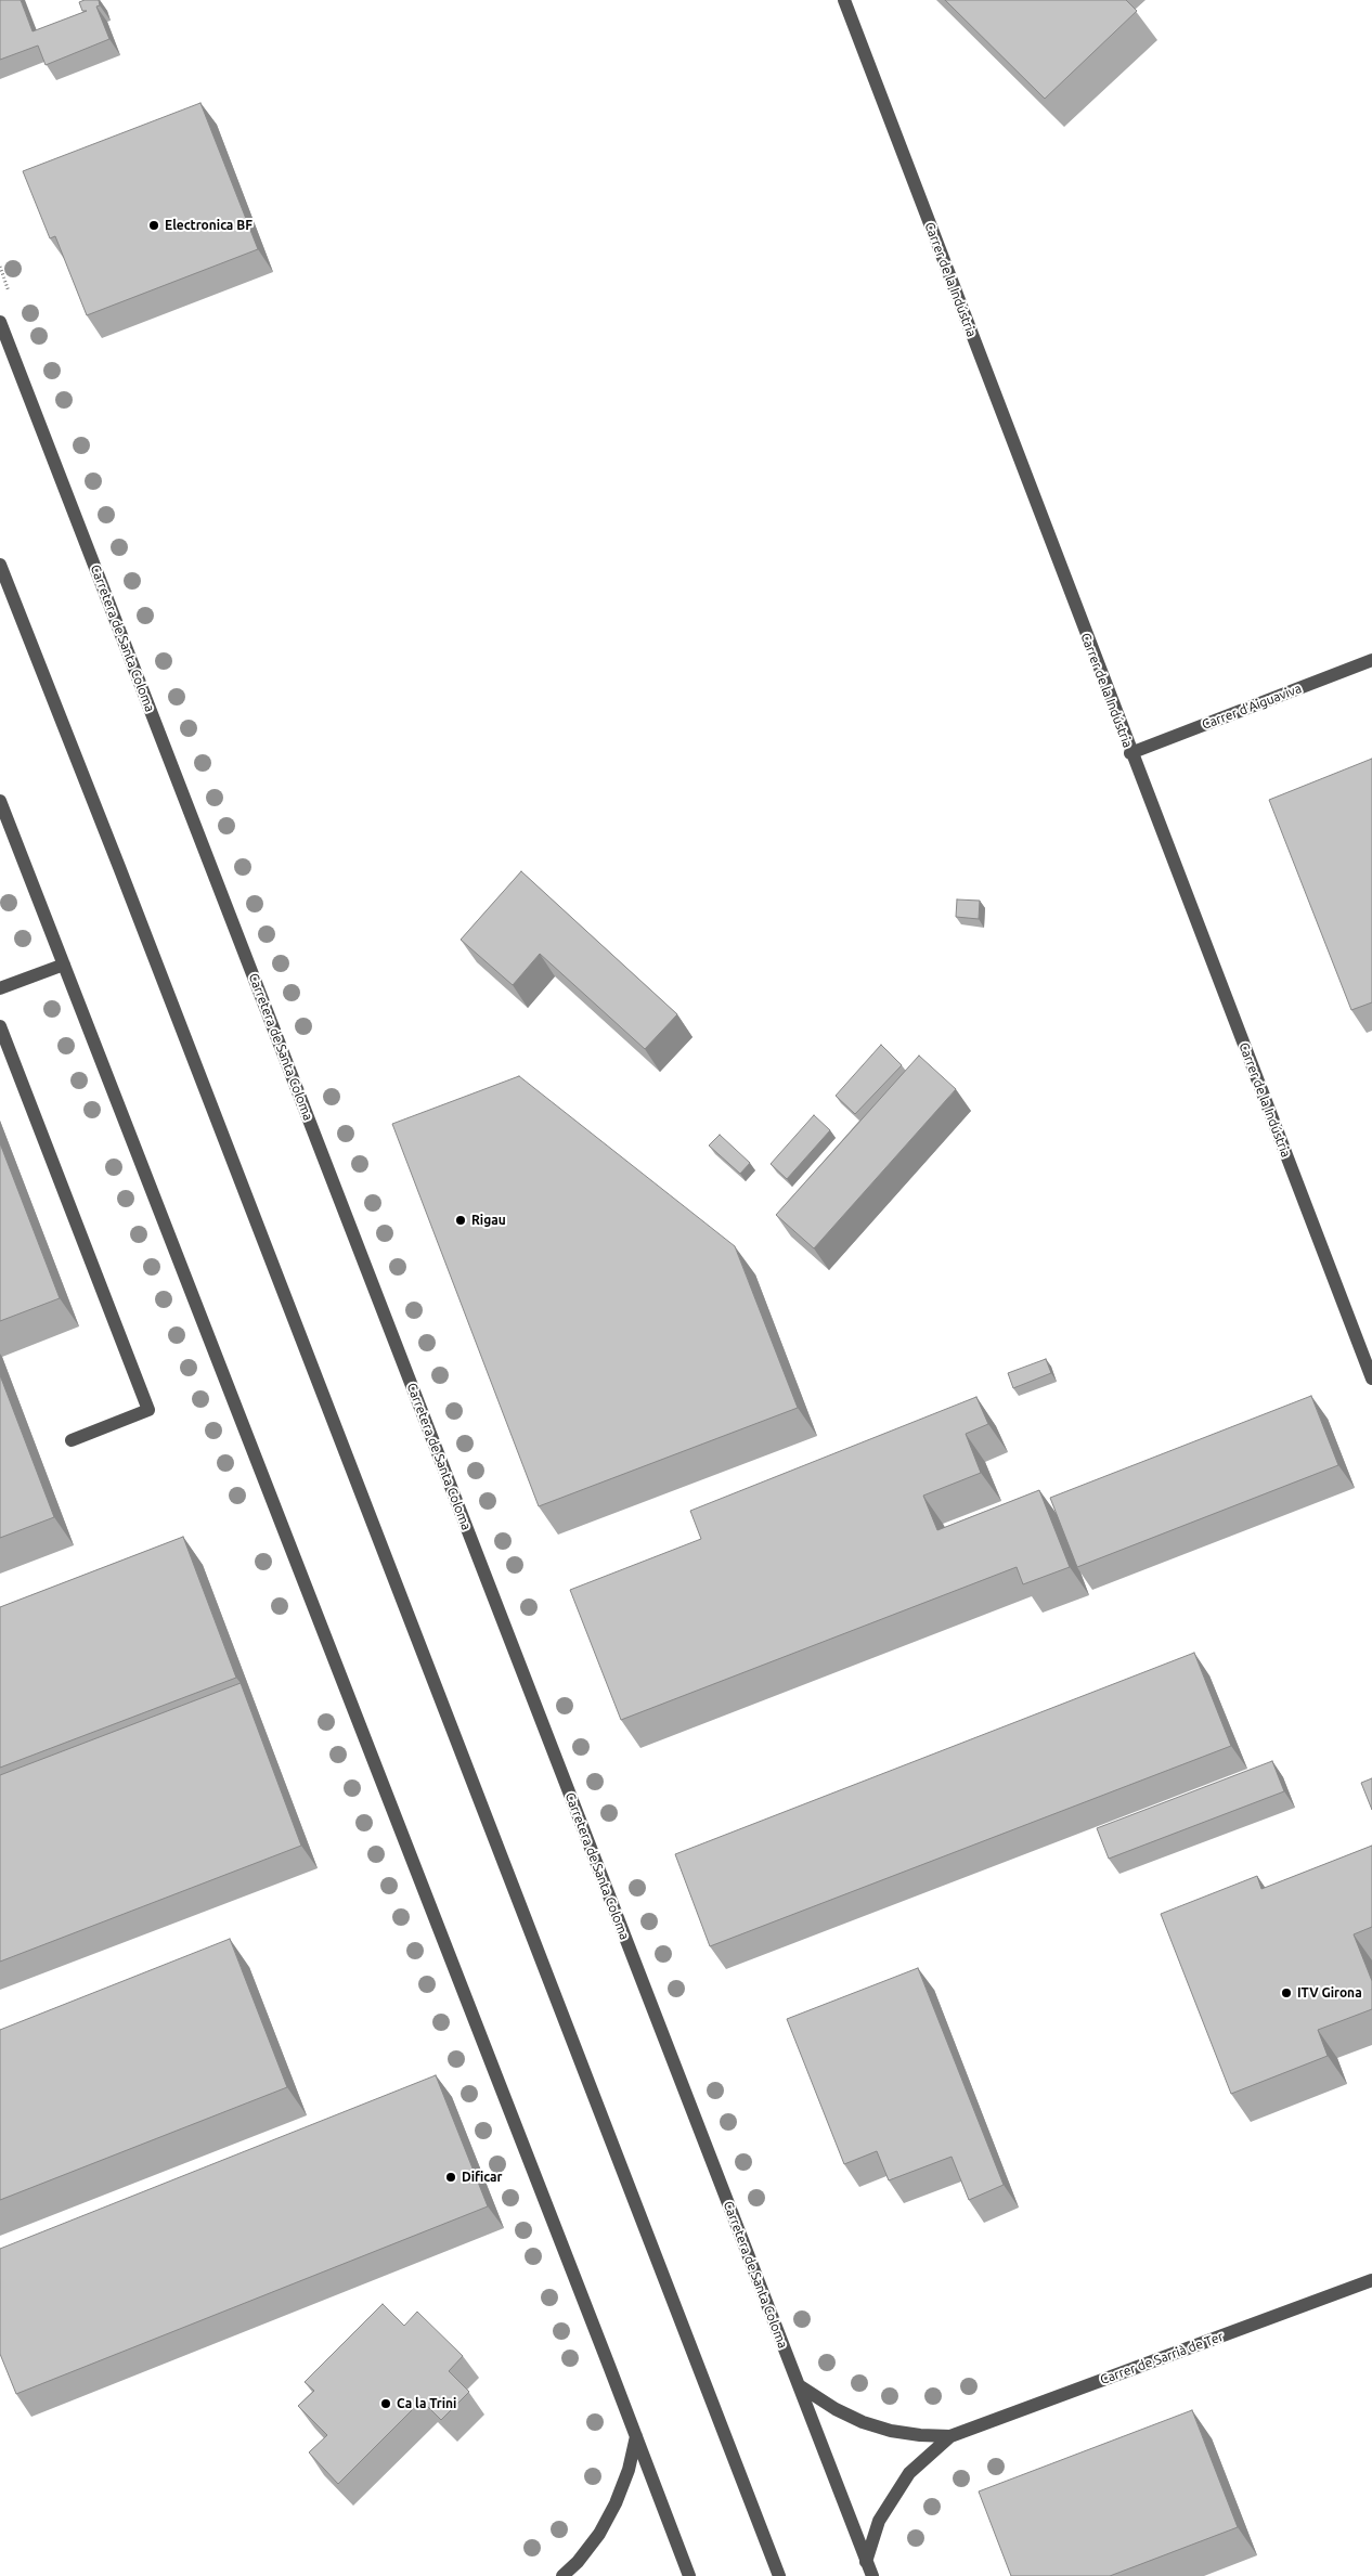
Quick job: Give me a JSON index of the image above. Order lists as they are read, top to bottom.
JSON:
{
  "streets": {
    "street": [
      "Carrer de la Indústria",
      "Carretera de Santa Coloma",
      "Carrer d'Aiguaviva",
      "Carrer de Sarrià de Ter"
    ]
  },
  "crossings": [
    ["Carrer de la Indústria", "Carrer d'Aiguaviva"],
    ["Carretera de Santa Coloma", "Carrer de Sarrià de Ter"]
  ],
  "places": [
    "Electronica BF",
    "Rigau",
    "ITV Girona",
    "Dificar",
    "Ca la Trini"
  ]
}
